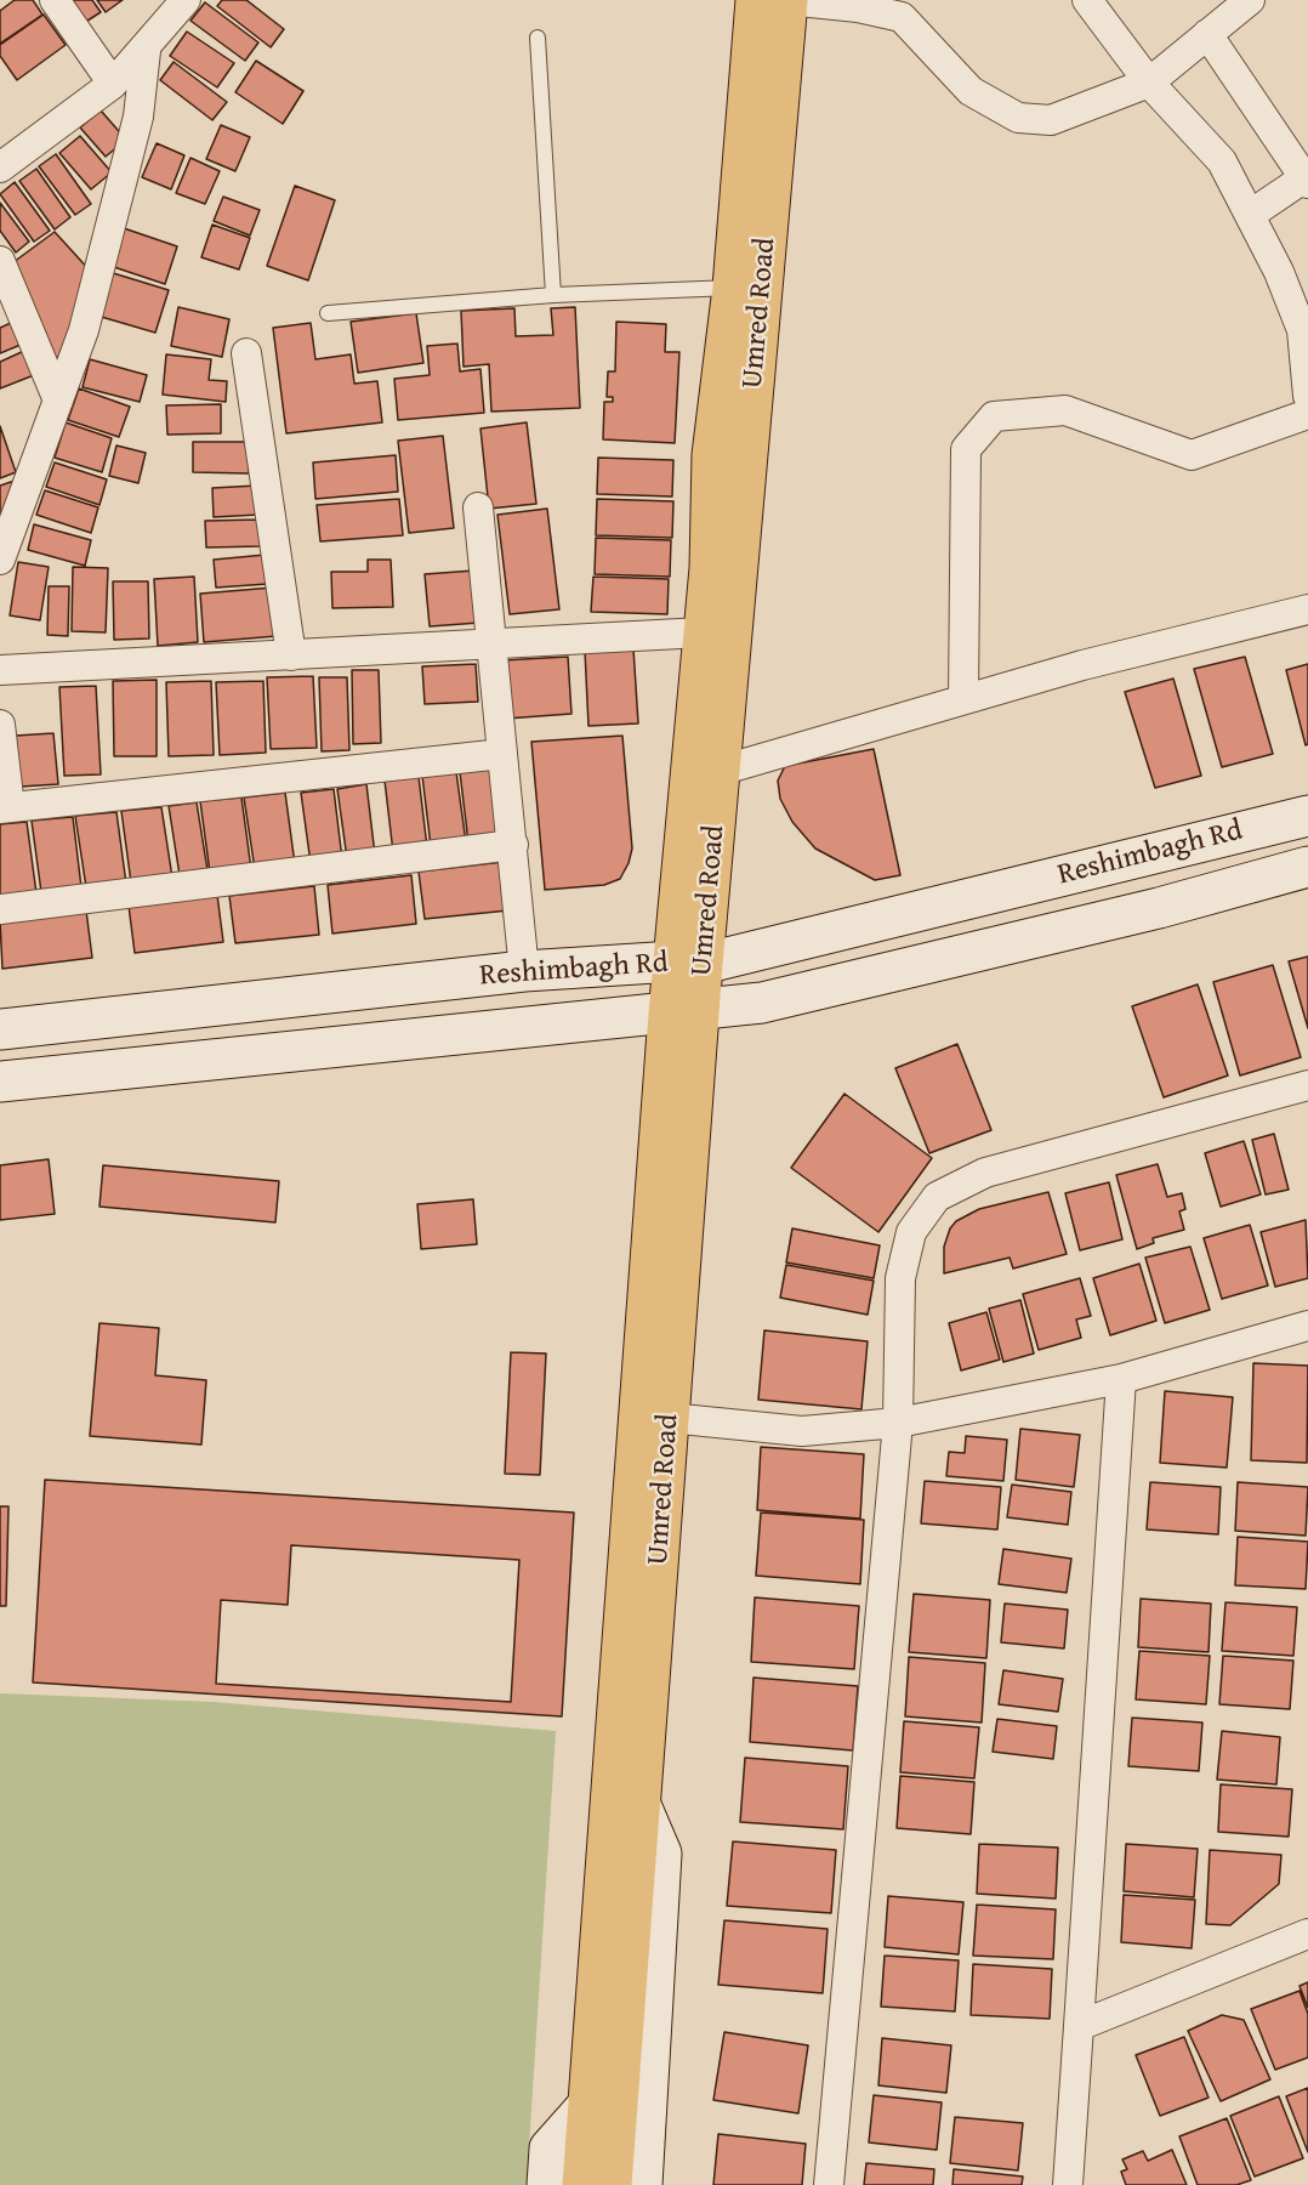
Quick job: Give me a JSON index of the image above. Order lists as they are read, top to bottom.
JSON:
{
  "streets": {
    "main road": ["Umred Road", "Reshimbagh Rd"]
  }
}
